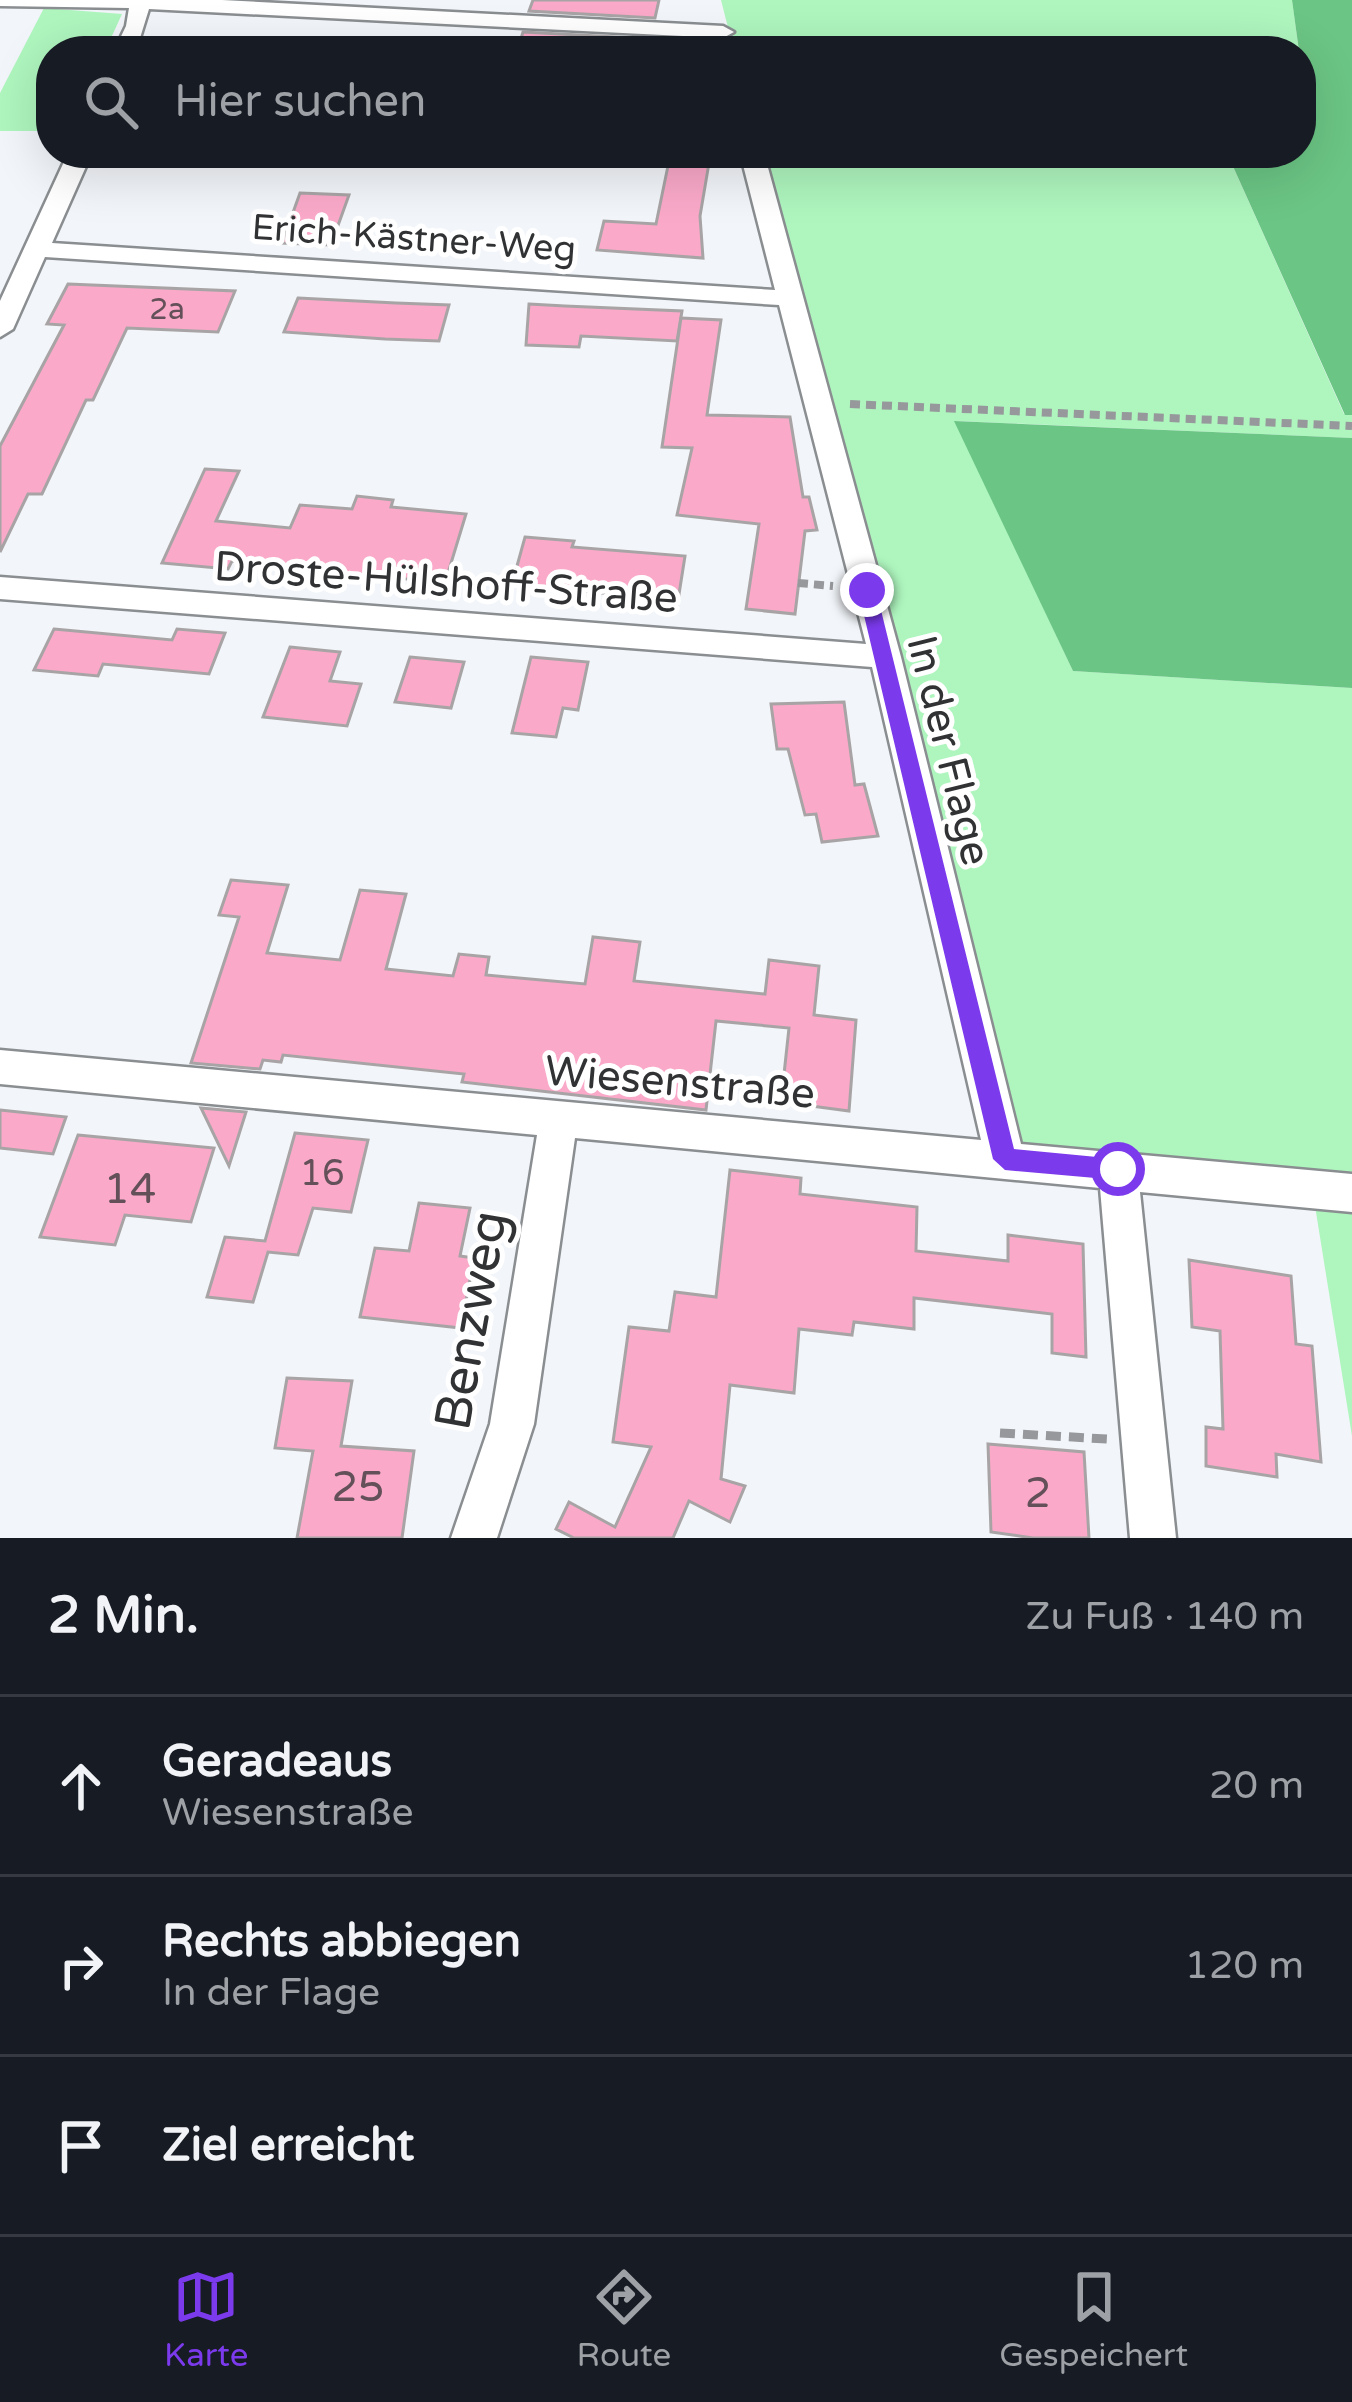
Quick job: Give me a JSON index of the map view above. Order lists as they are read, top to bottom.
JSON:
{
  "streets": {
    "street": [
      "Erich-Kästner-Weg",
      "Droste-Hülshoff-Straße",
      "In der Flage",
      "Wiesenstraße",
      "Benzweg"
    ]
  },
  "crossings": [
    ["Erich-Kästner-Weg", "In der Flage"],
    ["Droste-Hülshoff-Straße", "In der Flage"],
    ["In der Flage", "Wiesenstraße"],
    ["Wiesenstraße", "Benzweg"]
  ],
  "house_numbers": [
    "2a",
    "16",
    "14",
    "25",
    "2"
  ],
  "page": {
    "search": "Hier suchen",
    "heading": ["2 Min.", "Zu Fuß · 140 m"],
    "list": [
      ["Geradeaus", "Wiesenstraße", "20 m"],
      ["Rechts abbiegen", "In der Flage", "120 m"],
      "Ziel erreicht"
    ],
    "nav": ["Karte", "Route", "Gespeichert"]
  }
}
